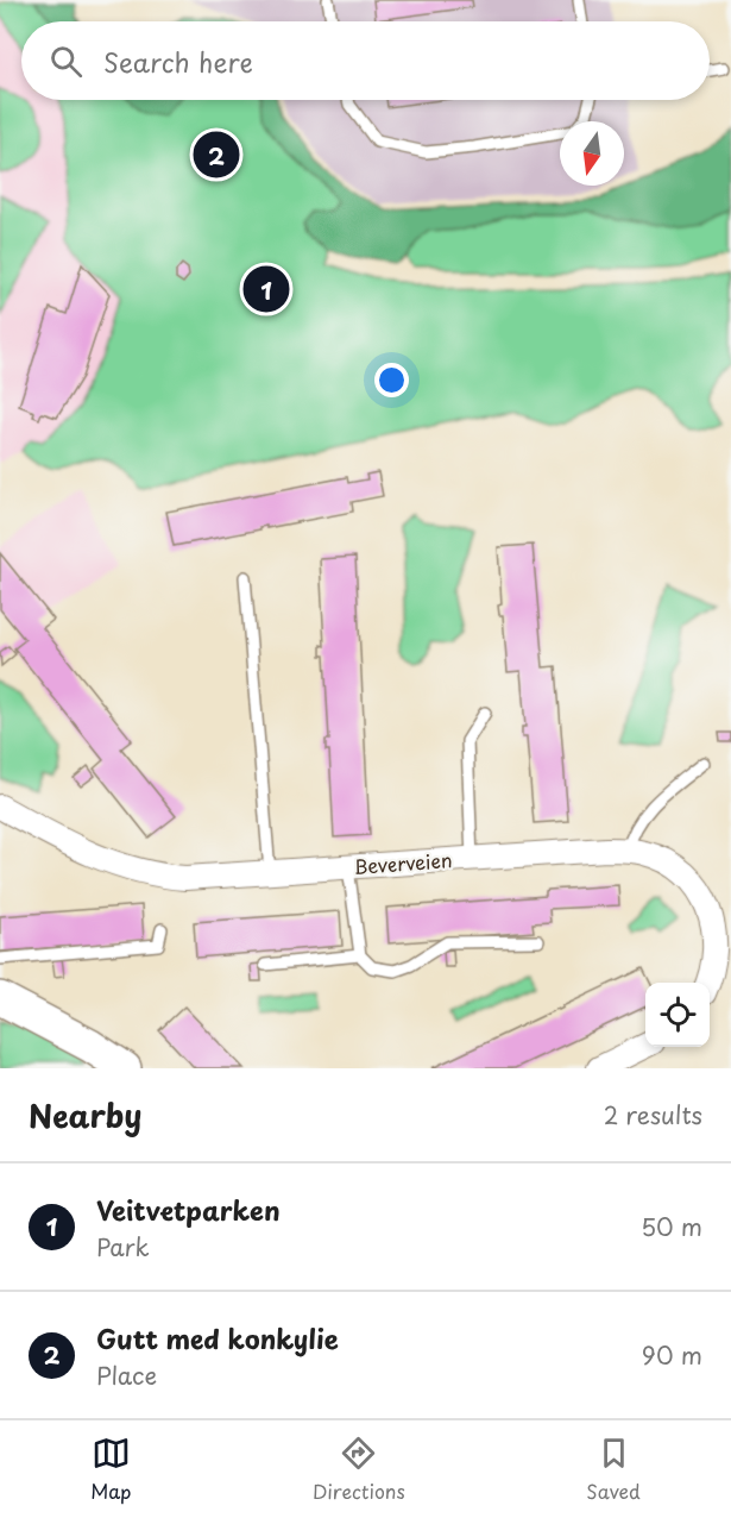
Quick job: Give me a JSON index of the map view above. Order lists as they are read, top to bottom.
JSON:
{
  "streets": {
    "street": ["Beverveien"]
  },
  "north": "bottom",
  "page": {
    "search": "Search here",
    "pins": ["2", "1"],
    "heading": ["Nearby", "2 results"],
    "list": [
      {
        "mark": "1",
        "name": "Veitvetparken",
        "note": "Park",
        "value": "50 m"
      },
      {
        "mark": "2",
        "name": "Gutt med konkylie",
        "note": "Place",
        "value": "90 m"
      }
    ],
    "nav": ["Map", "Directions", "Saved"]
  }
}
